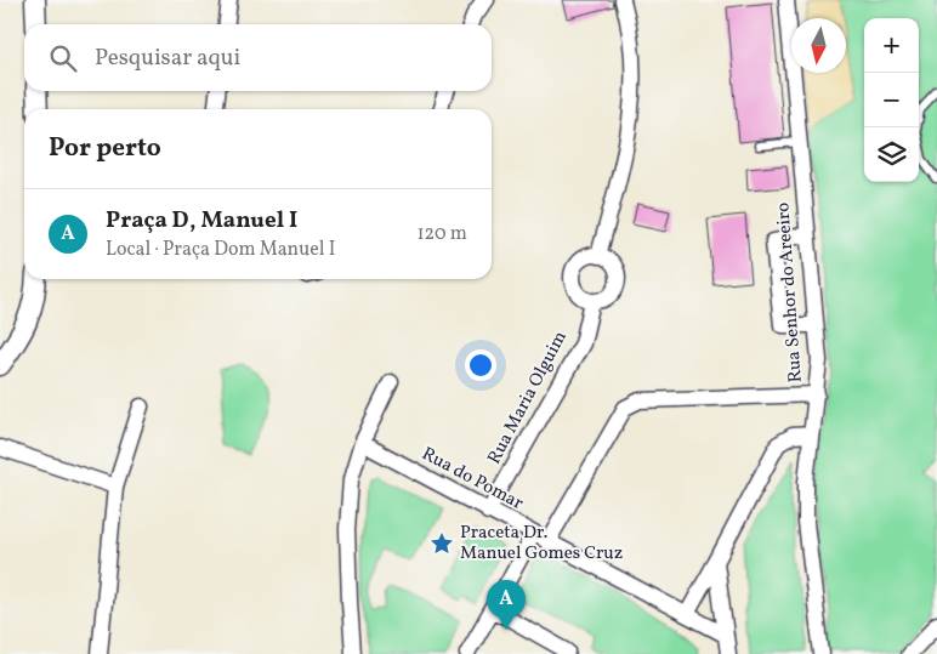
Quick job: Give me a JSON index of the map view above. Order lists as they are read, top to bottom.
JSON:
{
  "streets": {
    "street": ["Rua Senhor do Areeiro", "Rua Maria Olguim", "Rua do Pomar"]
  },
  "crossings": [
    ["Rua Maria Olguim", "Rua do Pomar"]
  ],
  "places": {
    "place": ["Praceta Dr. Manuel Gomes Cruz"]
  },
  "north": "bottom",
  "page": {
    "map_buttons": ["+", "−"],
    "search": "Pesquisar aqui",
    "heading": "Por perto",
    "list": [
      {
        "mark": "A",
        "name": "Praça D, Manuel I",
        "note": "Local · Praça Dom Manuel I",
        "value": "120 m"
      }
    ],
    "pins": "A"
  }
}
